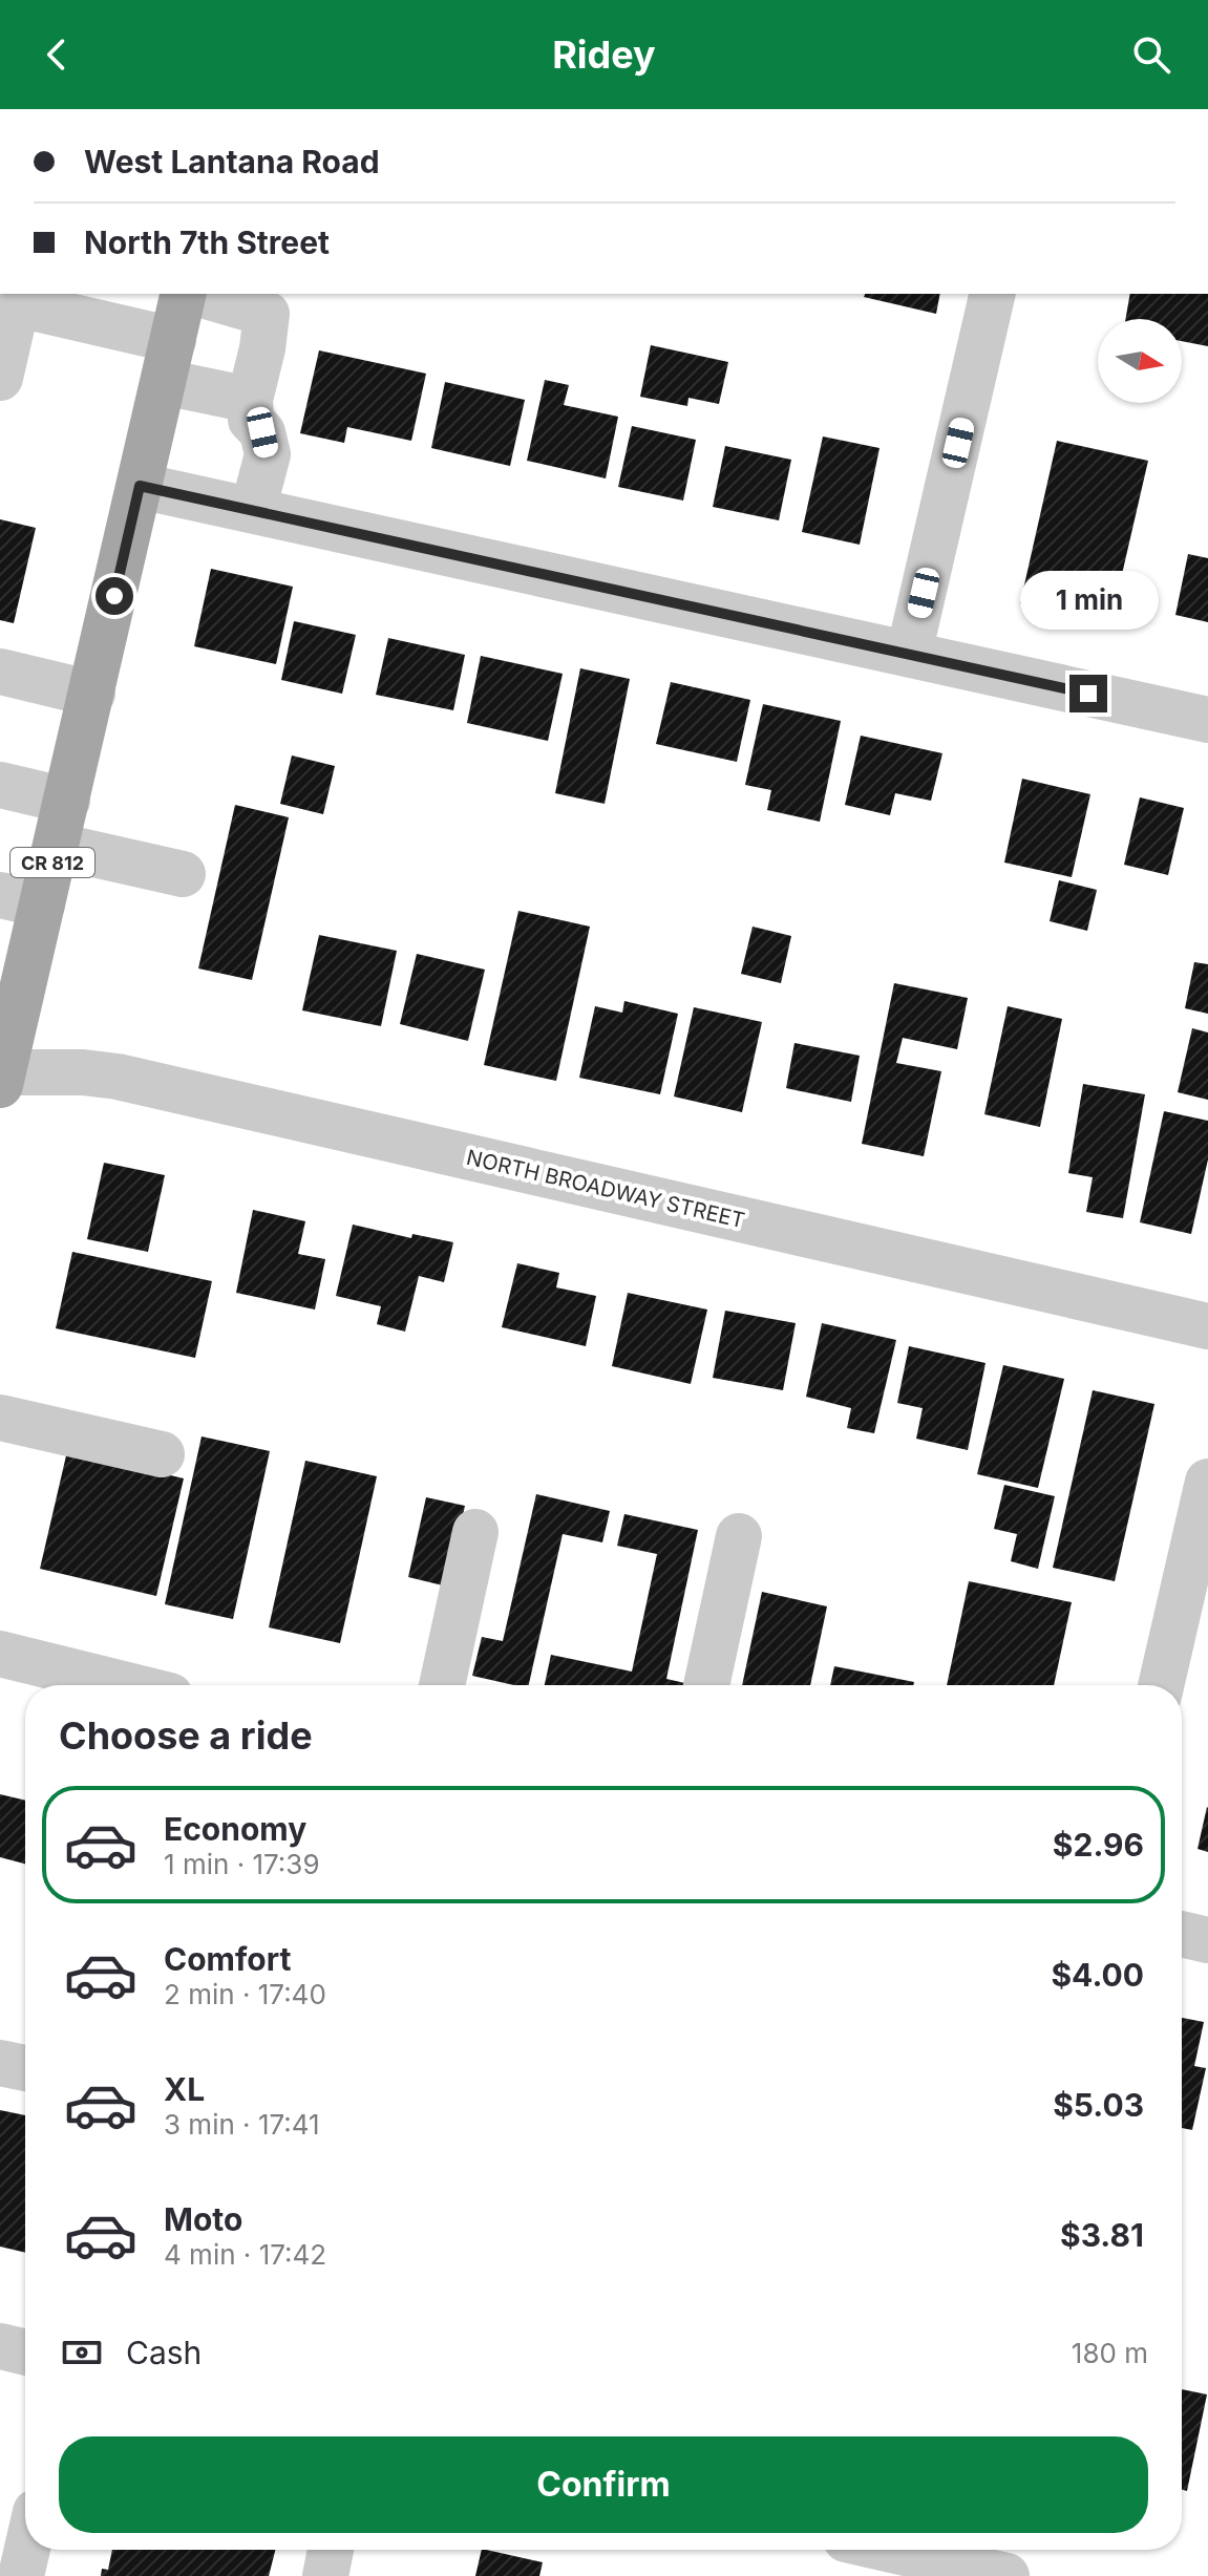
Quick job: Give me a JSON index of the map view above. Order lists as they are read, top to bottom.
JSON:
{
  "streets": {
    "main road": ["CR 812"],
    "street": ["NORTH BROADWAY STREET"]
  },
  "crossings": [
    ["CR 812", "NORTH BROADWAY STREET"]
  ],
  "north": "right",
  "page": {
    "header": "Ridey",
    "banner": ["West Lantana Road", "North 7th Street"],
    "bubble": "1 min",
    "heading": "Choose a ride",
    "list": [
      {
        "name": "Economy",
        "note": "1 min · 17:39",
        "value": "$2.96"
      },
      {
        "name": "Comfort",
        "note": "2 min · 17:40",
        "value": "$4.00"
      },
      {
        "name": "XL",
        "note": "3 min · 17:41",
        "value": "$5.03"
      },
      {
        "name": "Moto",
        "note": "4 min · 17:42",
        "value": "$3.81"
      }
    ],
    "pay": ["Cash", "180 m"],
    "buttons": "Confirm"
  }
}
